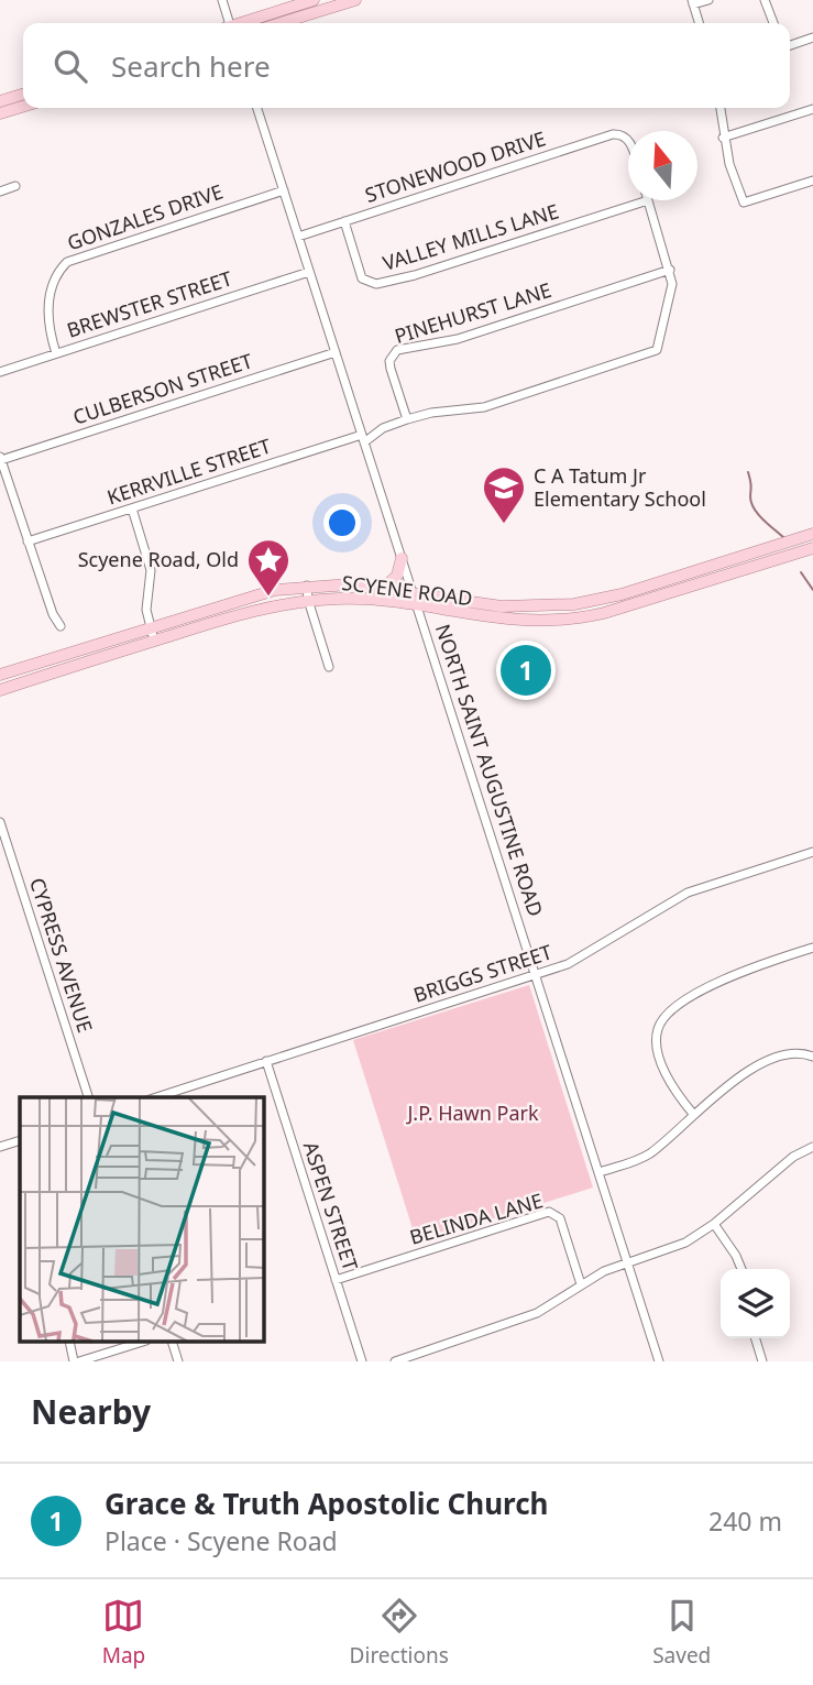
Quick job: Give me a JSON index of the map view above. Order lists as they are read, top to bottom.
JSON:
{
  "streets": {
    "main road": ["SCYENE ROAD"],
    "street": [
      "STONEWOOD DRIVE",
      "GONZALES DRIVE",
      "VALLEY MILLS LANE",
      "BREWSTER STREET",
      "PINEHURST LANE",
      "CULBERSON STREET",
      "KERRVILLE STREET",
      "NORTH SAINT AUGUSTINE ROAD",
      "CYPRESS AVENUE",
      "BRIGGS STREET",
      "ASPEN STREET",
      "BELINDA LANE"
    ]
  },
  "crossings": [
    ["STONEWOOD DRIVE", "VALLEY MILLS LANE"],
    ["STONEWOOD DRIVE", "NORTH SAINT AUGUSTINE ROAD"],
    ["GONZALES DRIVE", "BREWSTER STREET"],
    ["GONZALES DRIVE", "NORTH SAINT AUGUSTINE ROAD"],
    ["BREWSTER STREET", "NORTH SAINT AUGUSTINE ROAD"],
    ["PINEHURST LANE", "KERRVILLE STREET"],
    ["CULBERSON STREET", "NORTH SAINT AUGUSTINE ROAD"],
    ["KERRVILLE STREET", "NORTH SAINT AUGUSTINE ROAD"],
    ["SCYENE ROAD", "NORTH SAINT AUGUSTINE ROAD"],
    ["NORTH SAINT AUGUSTINE ROAD", "BRIGGS STREET"],
    ["BRIGGS STREET", "ASPEN STREET"],
    ["ASPEN STREET", "BELINDA LANE"]
  ],
  "parks": ["J.P. Hawn Park"],
  "places": {
    "school or university": ["C A Tatum Jr Elementary School"],
    "place": ["Scyene Road, Old"]
  },
  "north": "top",
  "page": {
    "search": "Search here",
    "pins": "1",
    "heading": "Nearby",
    "list": [
      {
        "mark": "1",
        "name": "Grace & Truth Apostolic Church",
        "note": "Place · Scyene Road",
        "value": "240 m"
      }
    ],
    "nav": ["Map", "Directions", "Saved"]
  }
}
